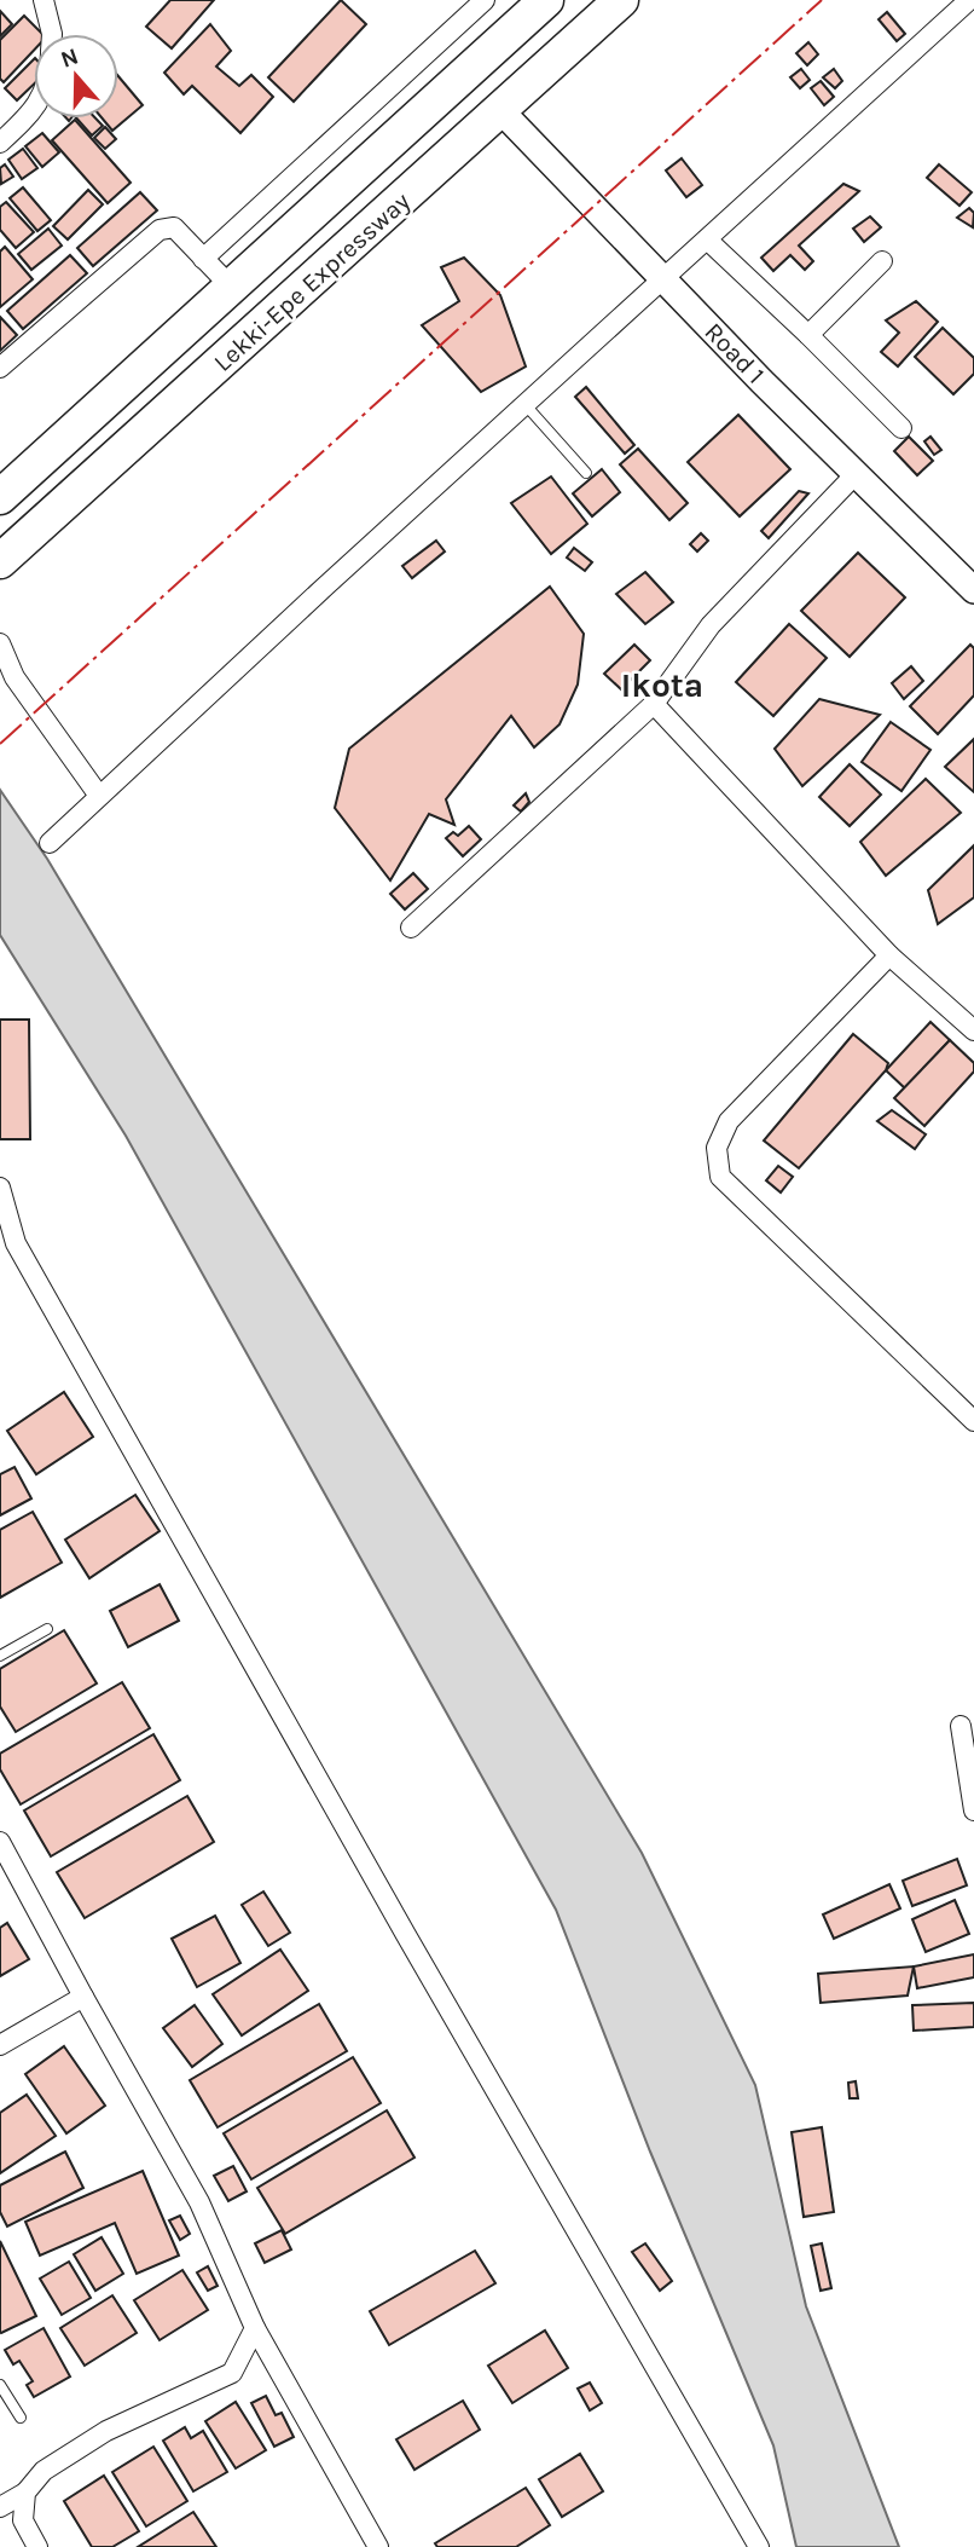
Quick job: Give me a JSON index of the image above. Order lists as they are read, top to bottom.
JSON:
{
  "streets": {
    "highway": ["Lekki-Epe Expressway"],
    "street": ["Road 1"]
  },
  "crossings": [
    ["Lekki-Epe Expressway", "Road 1"]
  ],
  "districts": ["Ikota"],
  "north": "top"
}
